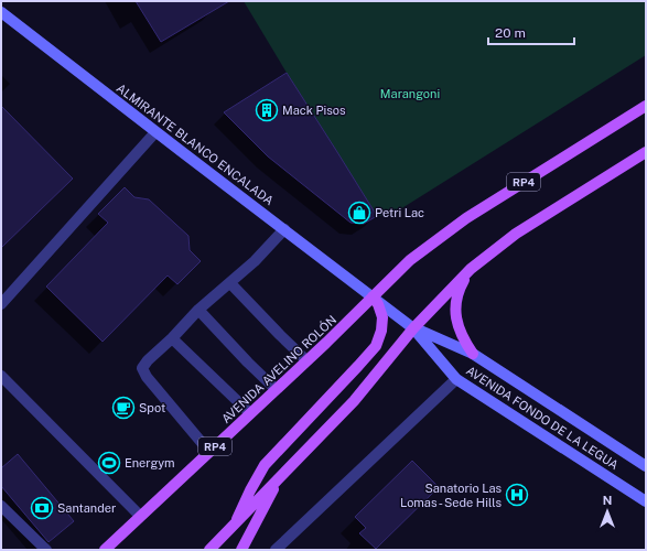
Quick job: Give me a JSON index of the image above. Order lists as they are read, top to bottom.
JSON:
{
  "streets": {
    "main road": [
      "ALMIRANTE BLANCO ENCALADA",
      "RP4",
      "AVENIDA AVELINO ROLÓN",
      "AVENIDA FONDO DE LA LEGUA"
    ]
  },
  "crossings": [
    ["ALMIRANTE BLANCO ENCALADA", "RP4"],
    ["ALMIRANTE BLANCO ENCALADA", "AVENIDA AVELINO ROLÓN"],
    ["ALMIRANTE BLANCO ENCALADA", "AVENIDA FONDO DE LA LEGUA"],
    ["RP4", "AVENIDA AVELINO ROLÓN"],
    ["RP4", "AVENIDA FONDO DE LA LEGUA"],
    ["AVENIDA AVELINO ROLÓN", "AVENIDA FONDO DE LA LEGUA"]
  ],
  "parks": ["Marangoni"],
  "places": {
    "building": ["Mack Pisos"],
    "shop": ["Petri Lac"],
    "cafe": ["Spot"],
    "sports": ["Energym"],
    "hospital": ["Sanatorio Las Lomas - Sede Hills"],
    "bank": ["Santander"]
  },
  "scale_bar": "20 m",
  "north": "top"
}
